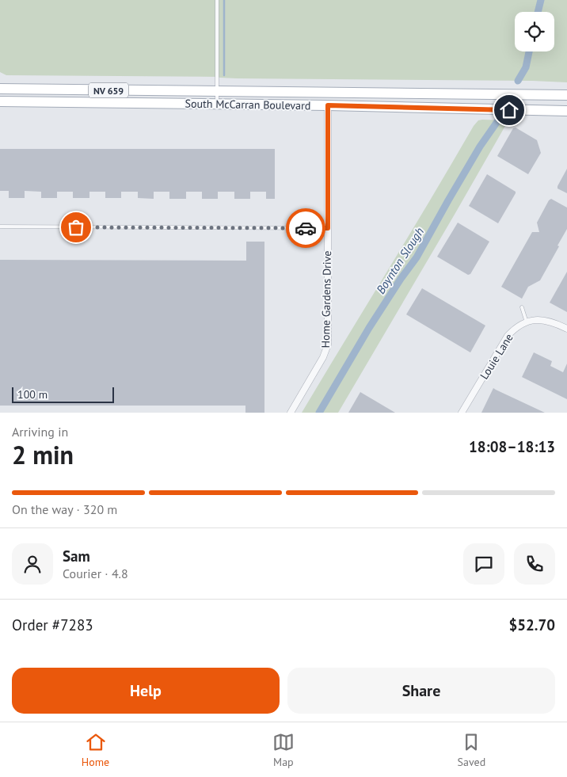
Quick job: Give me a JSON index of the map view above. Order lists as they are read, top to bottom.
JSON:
{
  "streets": {
    "main road": ["NV 659", "South McCarran Boulevard"],
    "street": ["Home Gardens Drive", "Louie Lane"]
  },
  "crossings": [
    ["South McCarran Boulevard", "Home Gardens Drive"]
  ],
  "water": ["Boynton Slough"],
  "scale_bar": "100 m",
  "page": {
    "scale": "100 m",
    "heading": ["2 min", "Arriving in", "18:08–18:13"],
    "panel": [
      "Sam",
      "Courier · 4.8",
      "Order #7283",
      "$52.70"
    ],
    "bar": "On the way · 320 m",
    "buttons": ["Help", "Share"],
    "tabs": ["Home", "Map", "Saved"]
  }
}
